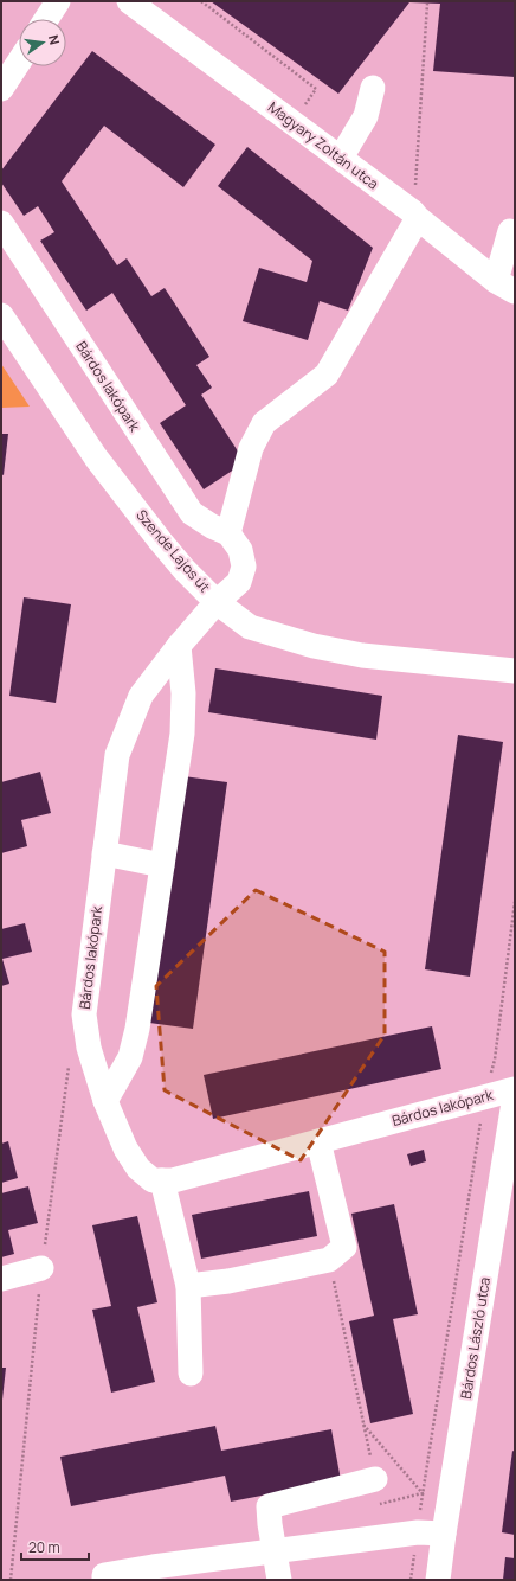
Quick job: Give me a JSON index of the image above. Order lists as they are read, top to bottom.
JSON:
{
  "streets": {
    "street": [
      "Magyary Zoltán utca",
      "Bárdos lakópark",
      "Szende Lajos út",
      "Bárdos László utca"
    ]
  },
  "crossings": [
    ["Bárdos lakópark", "Szende Lajos út"]
  ],
  "scale_bar": "20 m",
  "north": "right"
}
